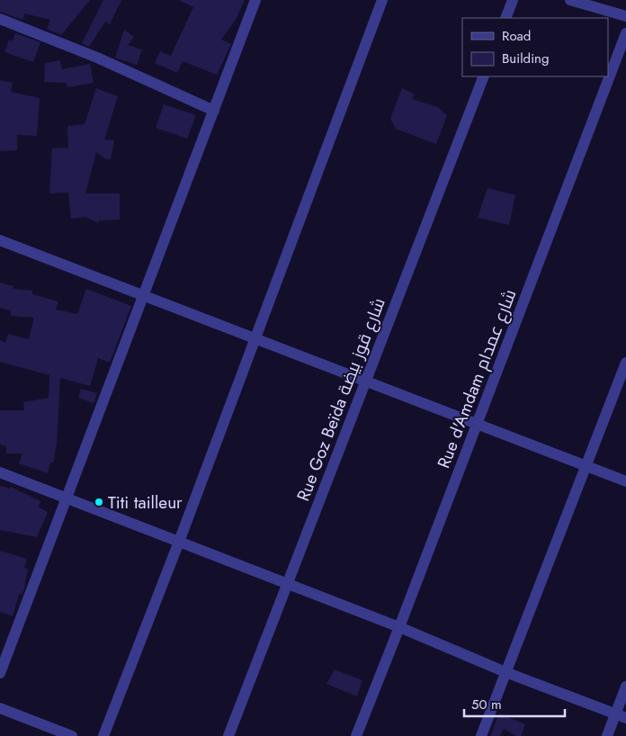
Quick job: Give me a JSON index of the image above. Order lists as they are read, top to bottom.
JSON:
{
  "streets": {
    "street": ["Rue d'Amdam شارع عمدام", "Rue Goz Beïda شارع قوز بيضة"]
  },
  "places": ["Titi tailleur"],
  "legend": ["Road", "Building"],
  "scale_bar": "50 m"
}
